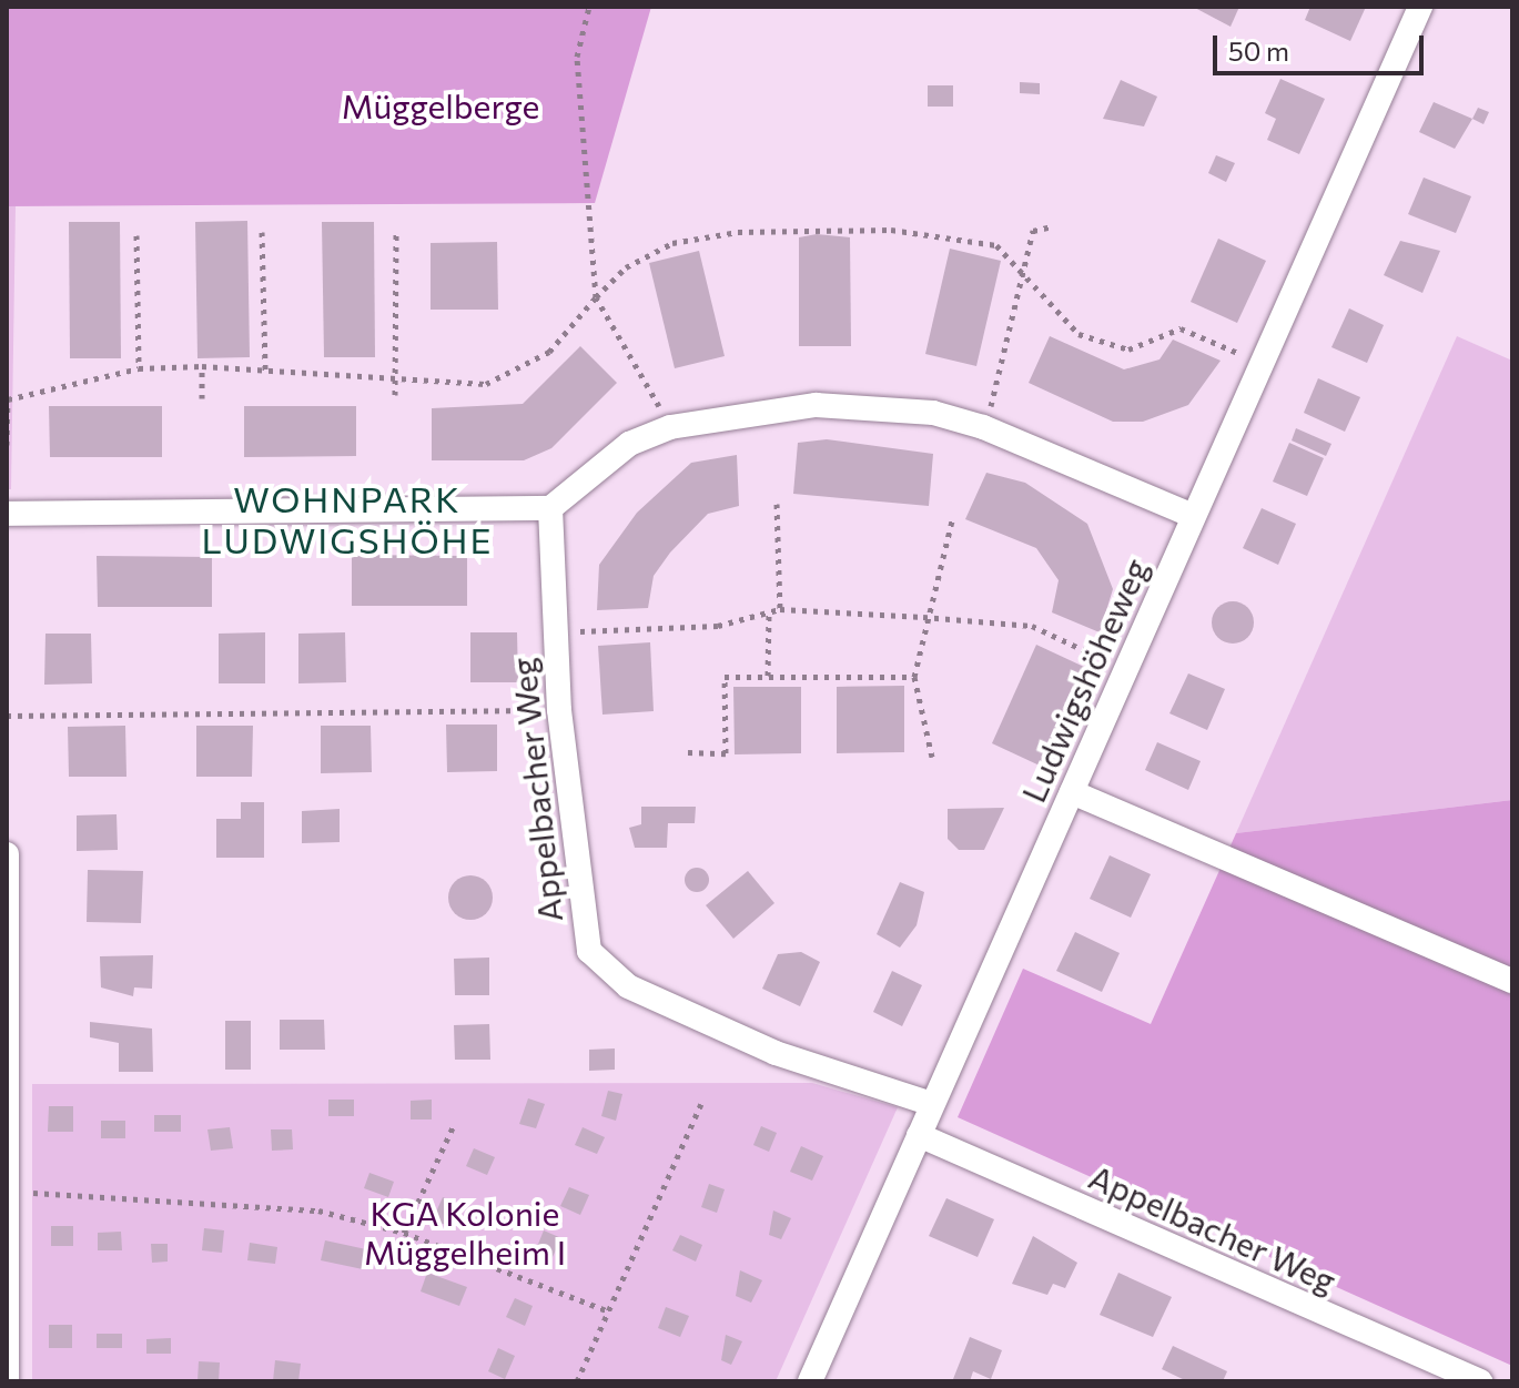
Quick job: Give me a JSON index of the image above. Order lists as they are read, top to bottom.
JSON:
{
  "streets": {
    "street": ["Ludwigshöheweg", "Appelbacher Weg"]
  },
  "crossings": [
    ["Ludwigshöheweg", "Appelbacher Weg"]
  ],
  "districts": ["WOHNPARK LUDWIGSHÖHE"],
  "parks": ["Müggelberge", "KGA Kolonie Müggelheim I"],
  "scale_bar": "50 m"
}
